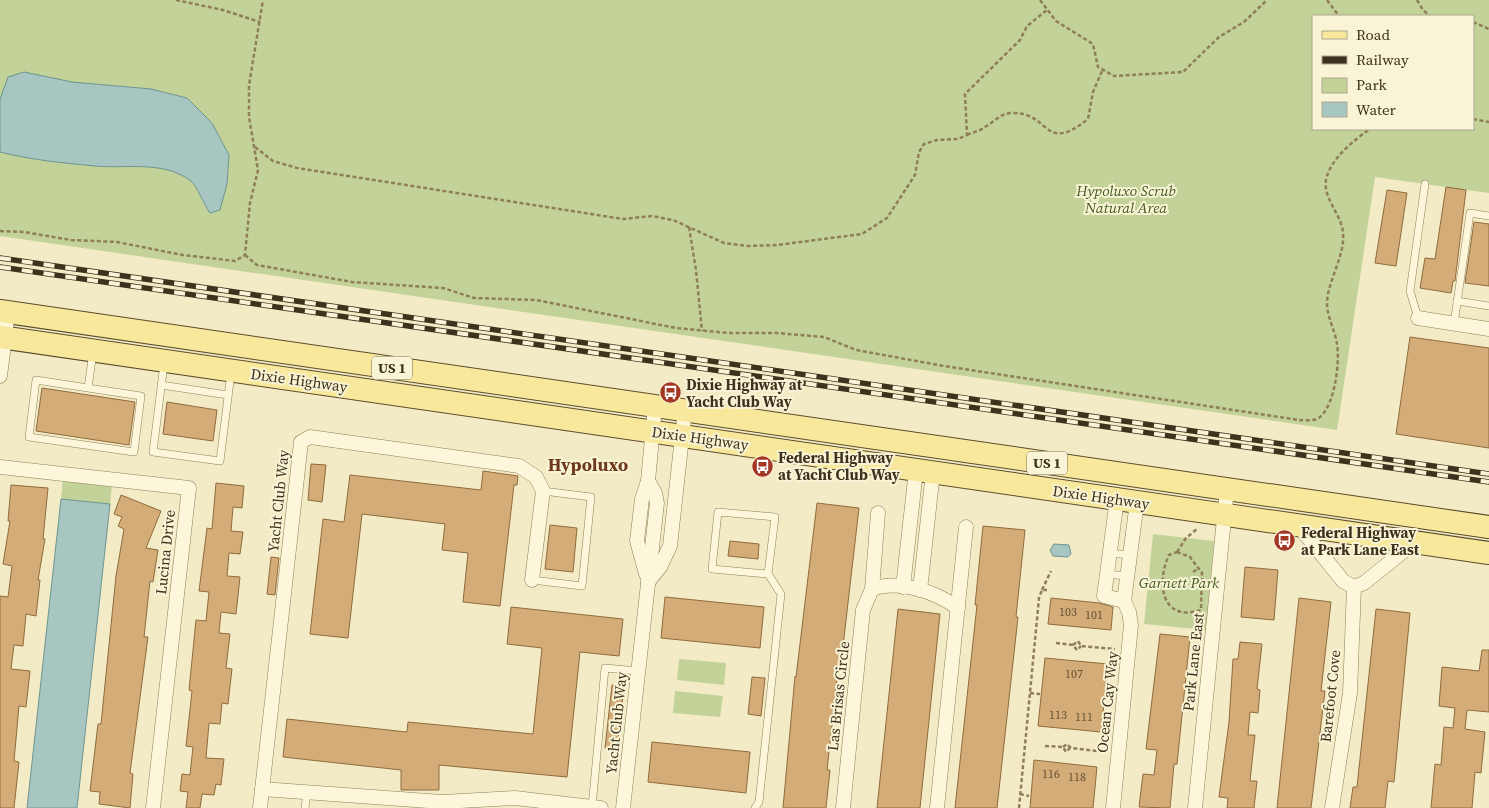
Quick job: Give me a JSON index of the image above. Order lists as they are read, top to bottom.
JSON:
{
  "streets": {
    "main road": ["US 1", "Dixie Highway"],
    "street": [
      "Yacht Club Way",
      "Lucina Drive",
      "Park Lane East",
      "Las Brisas Circle",
      "Barefoot Cove",
      "Ocean Cay Way"
    ]
  },
  "crossings": [
    ["Dixie Highway", "Yacht Club Way"],
    ["Dixie Highway", "Park Lane East"],
    ["Dixie Highway", "Ocean Cay Way"]
  ],
  "districts": ["Hypoluxo"],
  "parks": ["Hypoluxo Scrub Natural Area", "Garnett Park"],
  "places": {
    "bus stop": ["Dixie Highway at Yacht Club Way", "Federal Highway at Yacht Club Way", "Federal Highway at Park Lane East"]
  },
  "house_numbers": [
    "103",
    "101",
    "107",
    "113",
    "111",
    "116",
    "118"
  ],
  "legend": [
    "Road",
    "Railway",
    "Park",
    "Water"
  ]
}
